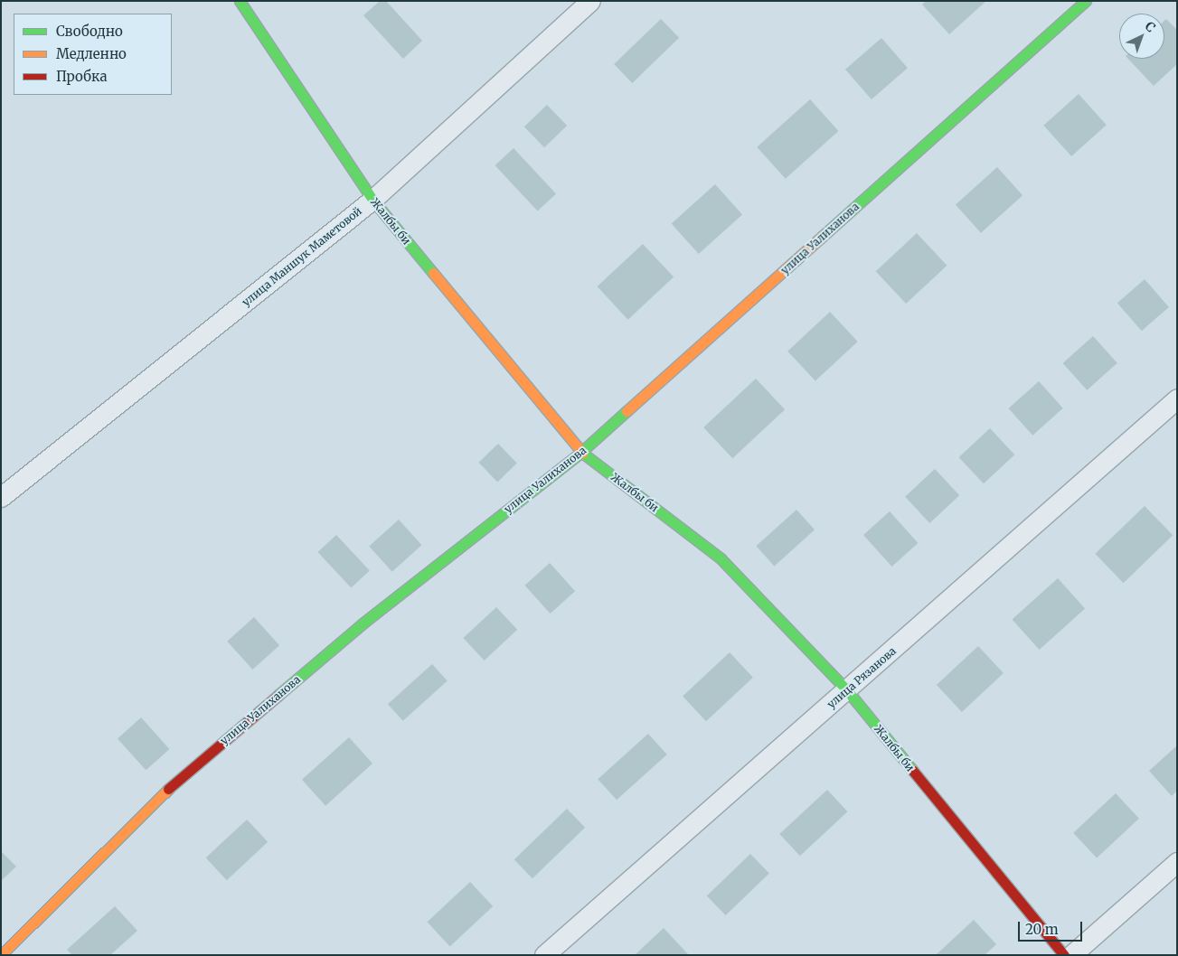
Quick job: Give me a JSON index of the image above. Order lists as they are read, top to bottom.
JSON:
{
  "streets": {
    "street": [
      "Жалбы би",
      "улица Уалиханова",
      "улица Маншук Маметовой",
      "улица Рязанова"
    ]
  },
  "crossings": [
    ["Жалбы би", "улица Уалиханова"],
    ["Жалбы би", "улица Маншук Маметовой"],
    ["Жалбы би", "улица Рязанова"]
  ],
  "legend": ["Свободно", "Медленно", "Пробка"],
  "scale_bar": "20 m",
  "north": "top right"
}
